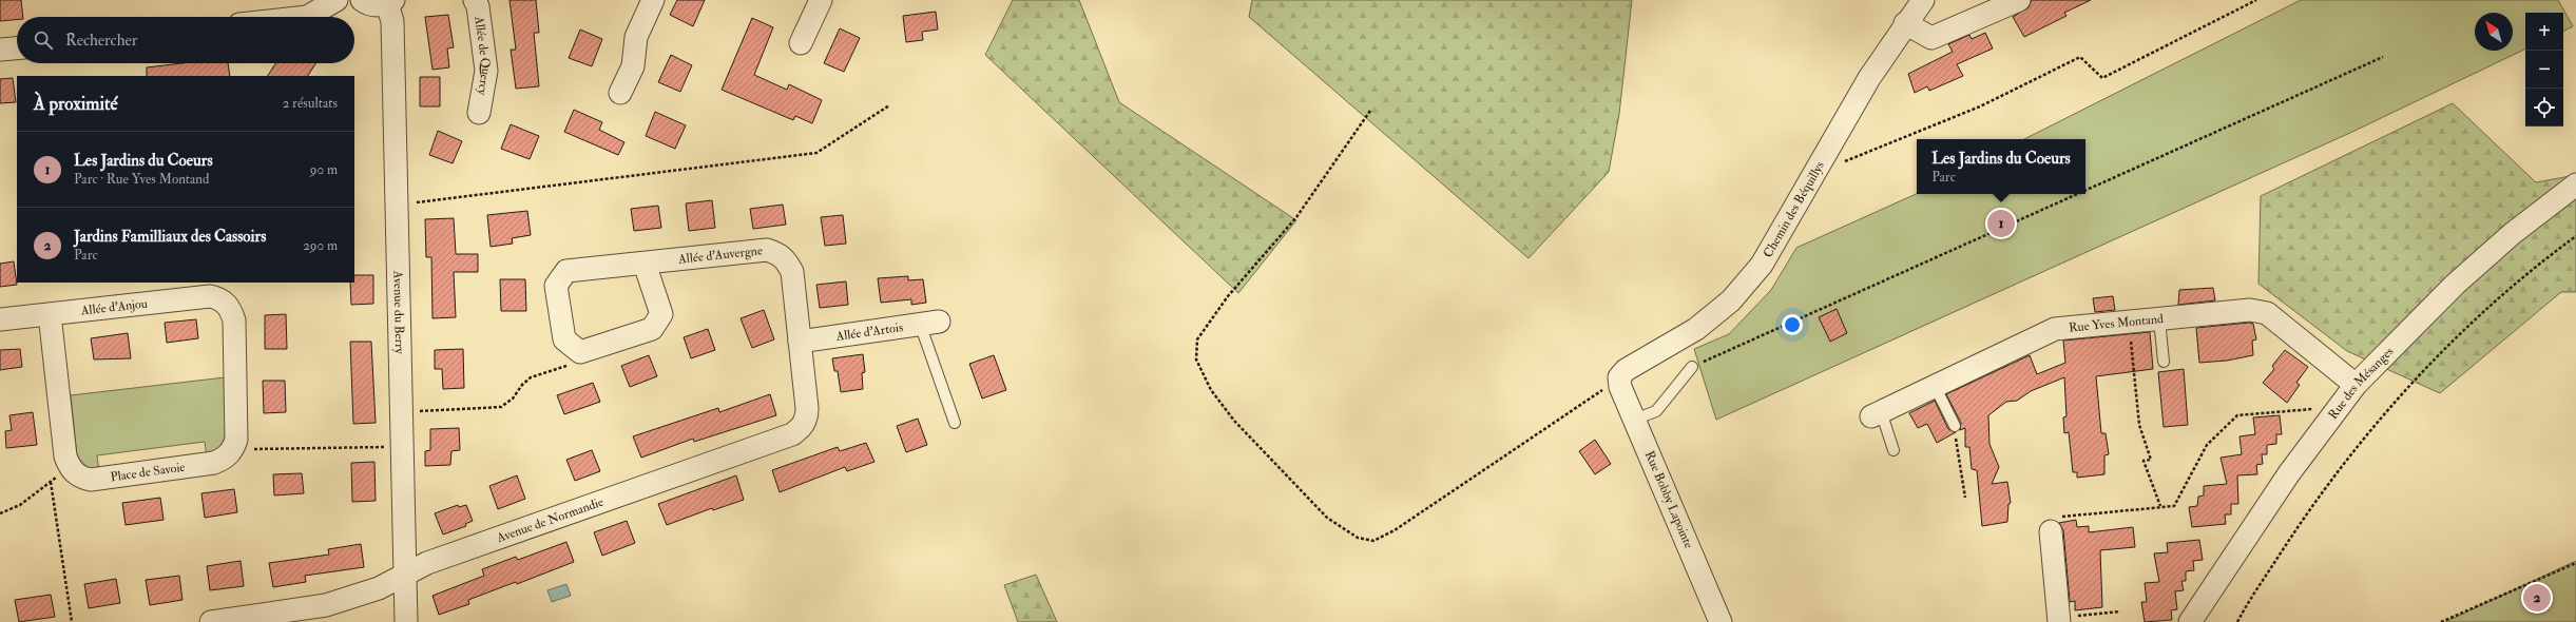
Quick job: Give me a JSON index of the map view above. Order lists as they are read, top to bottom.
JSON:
{
  "streets": {
    "street": [
      "Allée de Quercy",
      "Chemin des Béquillys",
      "Allée d'Auvergne",
      "Allée d'Anjou",
      "Avenue du Berry",
      "Rue Yves Montand",
      "Allée d'Artois",
      "Rue des Mésanges",
      "Place de Savoie",
      "Rue Bobby Lapointe",
      "Avenue de Normandie"
    ]
  },
  "crossings": [
    ["Chemin des Béquillys", "Rue Bobby Lapointe"],
    ["Allée d'Auvergne", "Allée d'Artois"],
    ["Allée d'Auvergne", "Avenue de Normandie"],
    ["Allée d'Anjou", "Place de Savoie"],
    ["Avenue du Berry", "Avenue de Normandie"],
    ["Rue Yves Montand", "Rue des Mésanges"],
    ["Allée d'Artois", "Avenue de Normandie"]
  ],
  "north": "top left",
  "page": {
    "map_buttons": ["+", "−"],
    "search": "Rechercher",
    "heading": ["À proximité", "2 résultats"],
    "list": [
      {
        "mark": "1",
        "name": "Les Jardins du Coeurs",
        "note": "Parc · Rue Yves Montand",
        "value": "90 m"
      },
      {
        "mark": "2",
        "name": "Jardins Familliaux des Cassoirs",
        "note": "Parc",
        "value": "290 m"
      }
    ],
    "popup": ["Les Jardins du Coeurs", "Parc"],
    "pins": ["1", "2"]
  }
}
